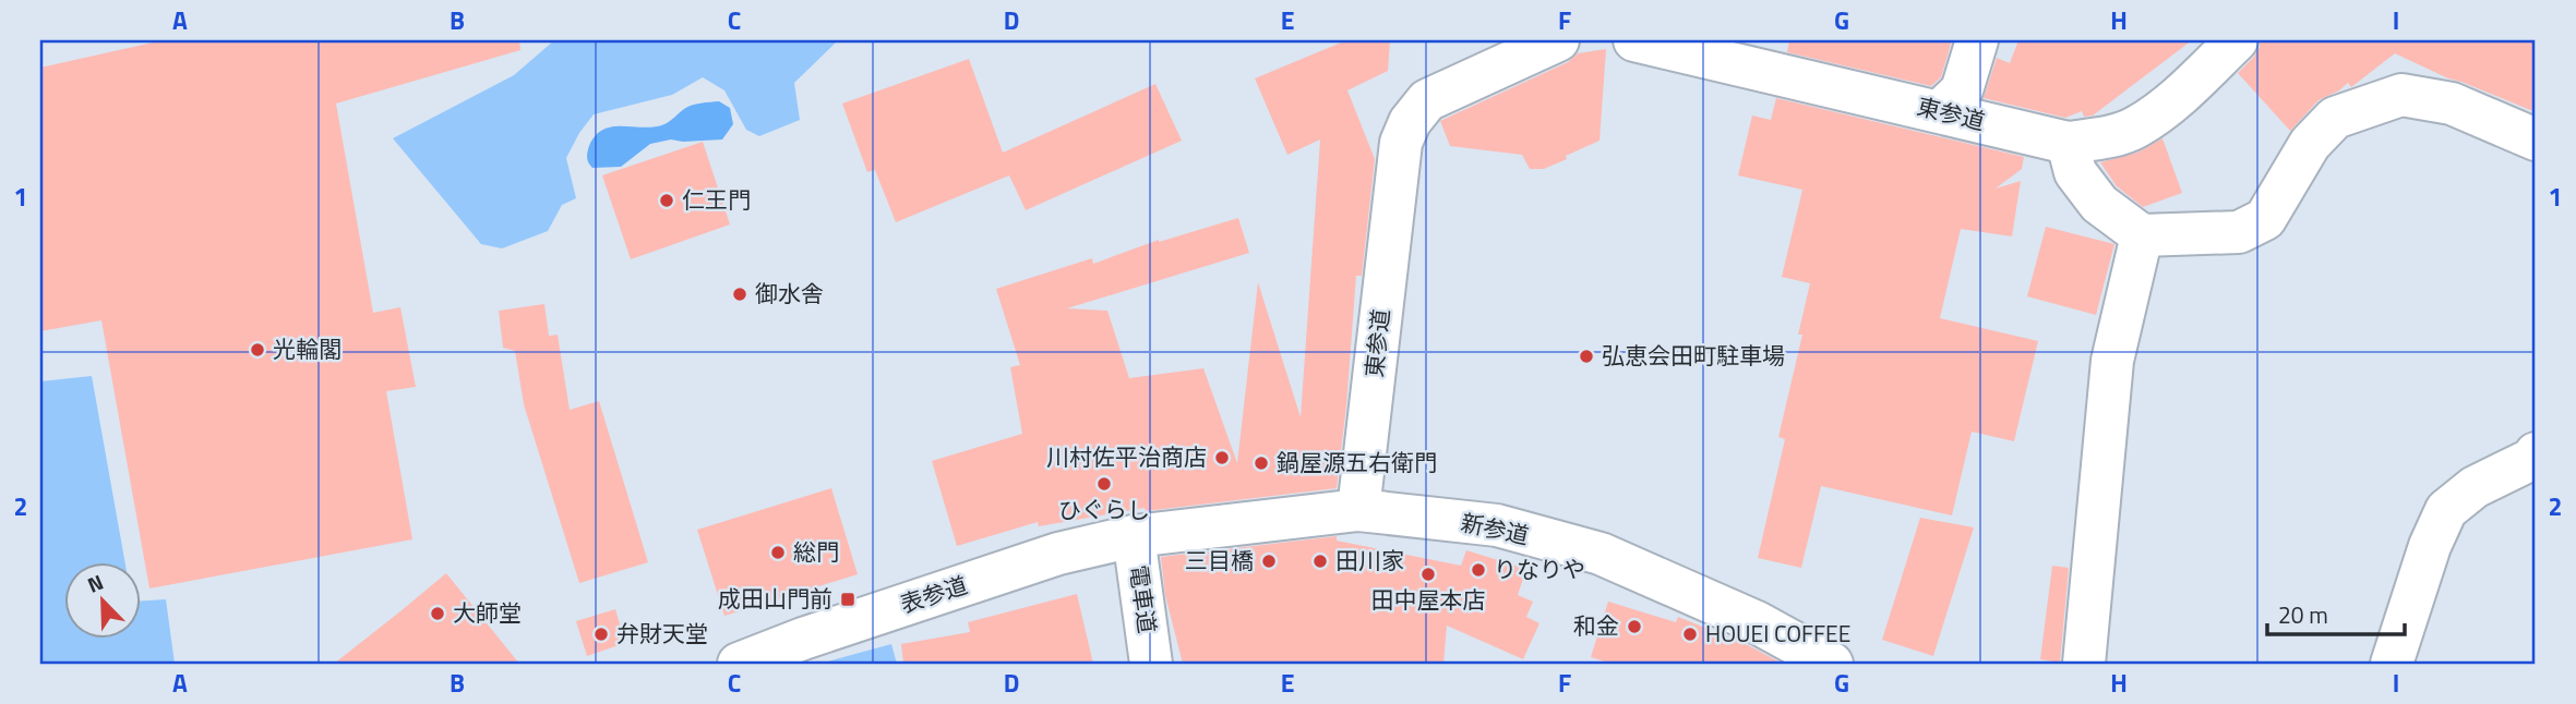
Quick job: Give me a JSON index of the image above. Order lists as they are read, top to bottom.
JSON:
{
  "streets": {
    "street": [
      "東参道",
      "新参道",
      "表参道",
      "電車道"
    ]
  },
  "crossings": [
    ["東参道", "新参道"],
    ["新参道", "表参道"],
    ["新参道", "電車道"],
    ["表参道", "電車道"]
  ],
  "places": {
    "other": [
      "仁王門",
      "御水舎",
      "光輪閣",
      "弘恵会田町駐車場",
      "川村佐平治商店",
      "鍋屋源五右衛門",
      "ひぐらし",
      "総門",
      "三目橋",
      "田川家",
      "りなりや",
      "田中屋本店",
      "大師堂",
      "和金",
      "弁財天堂",
      "HOUEI COFFEE"
    ],
    "transit": ["成田山門前"]
  },
  "scale_bar": "20 m",
  "north": "top left",
  "grid": {
    "columns": [
      "A",
      "B",
      "C",
      "D",
      "E",
      "F",
      "G",
      "H",
      "I"
    ],
    "rows": ["1", "2"]
  }
}
